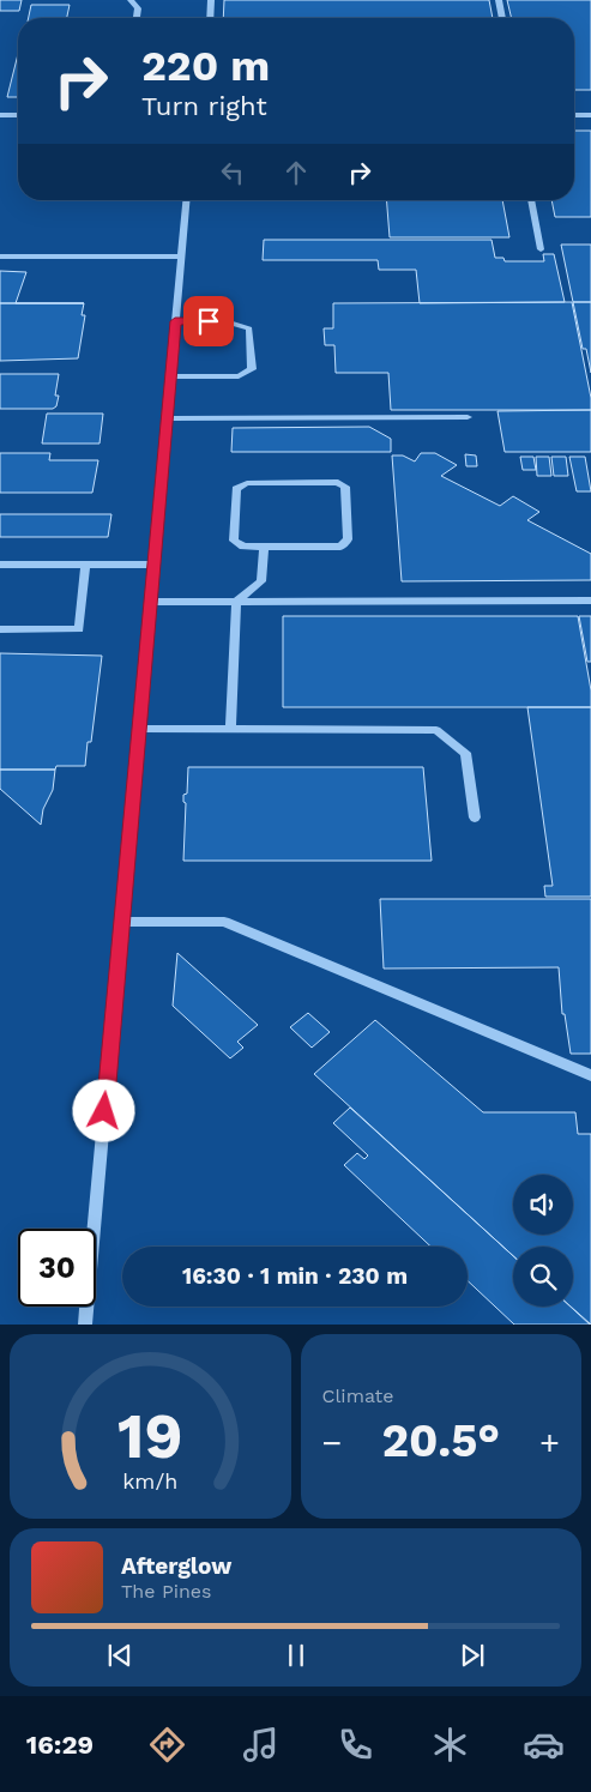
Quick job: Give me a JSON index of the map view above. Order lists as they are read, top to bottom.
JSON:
{
  "page": {
    "turn": ["220 m", "Turn right"],
    "limit": "30",
    "trip": "16:30 · 1 min · 230 m",
    "tile": "Climate",
    "heat": ["−", "20.5°", "+"],
    "song": ["Afterglow", "The Pines"],
    "tabs": "16:29",
    "gauge": ["19", "km/h"]
  }
}
